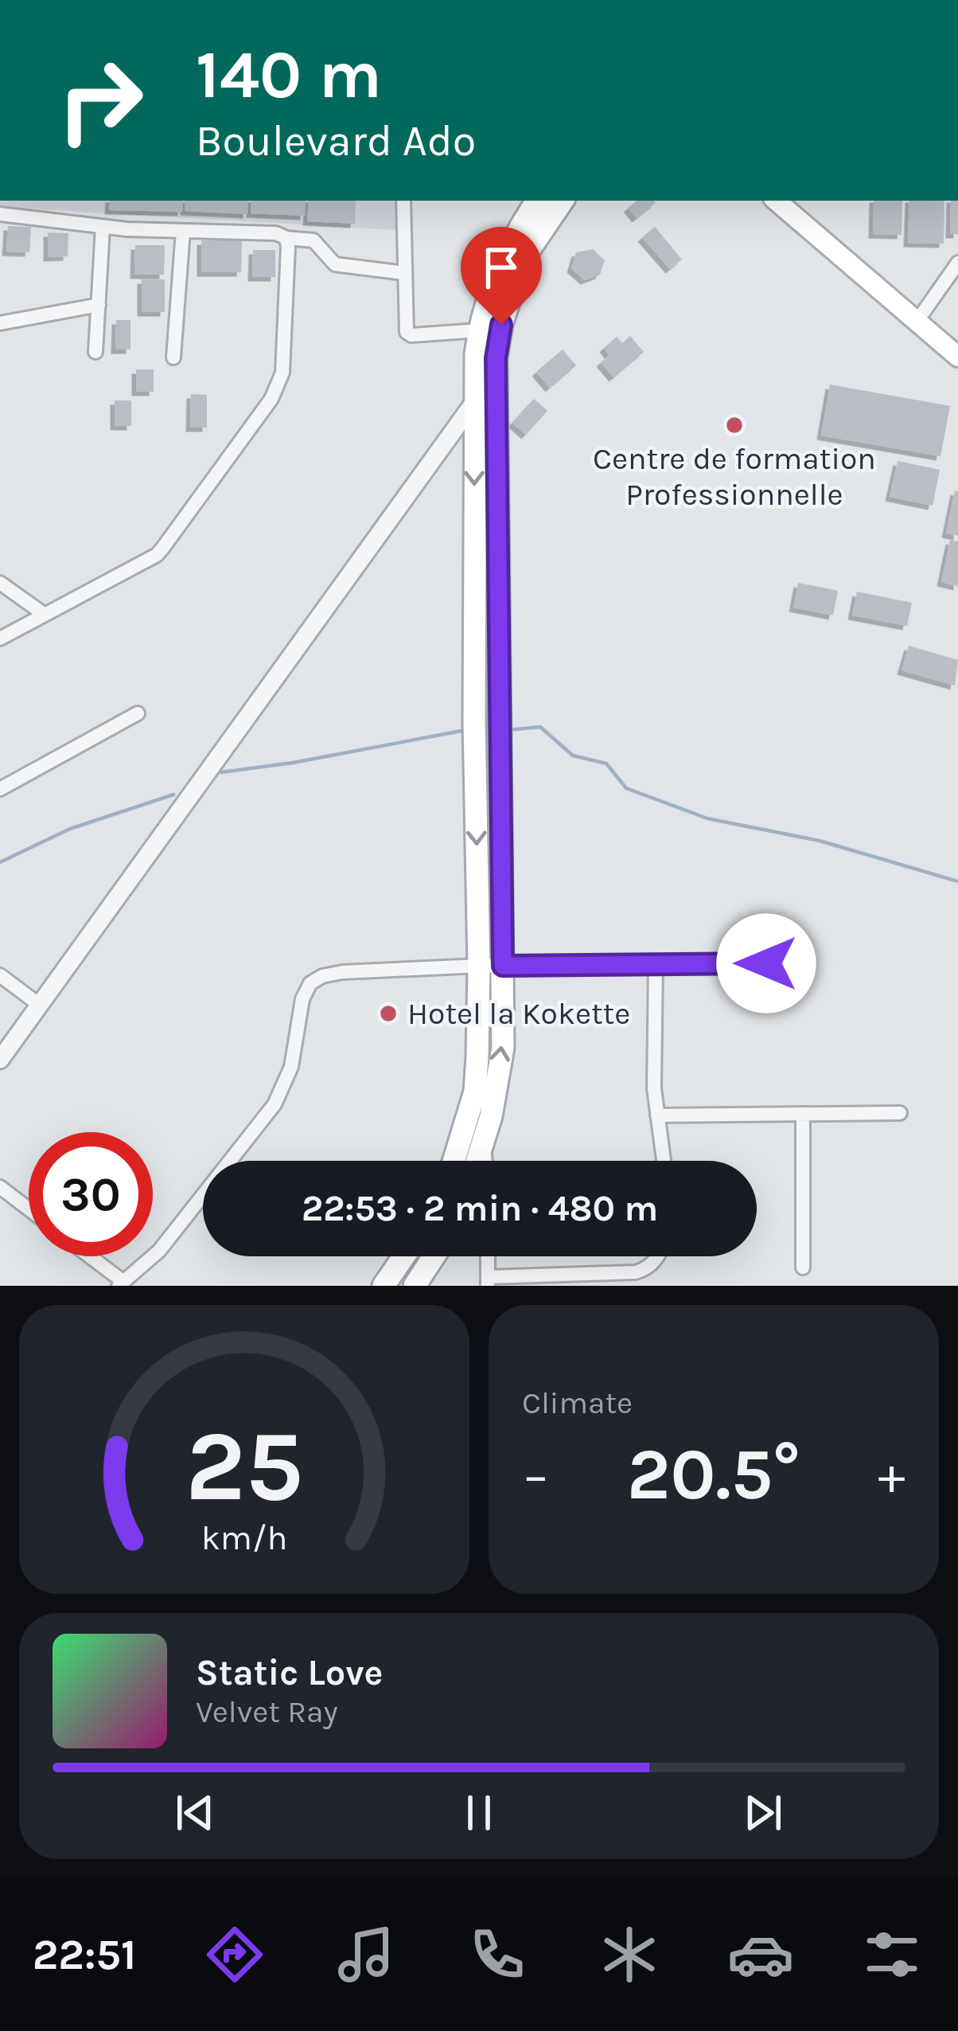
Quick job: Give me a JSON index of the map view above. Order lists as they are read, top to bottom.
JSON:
{
  "places": ["Centre de formation Professionnelle", "Hotel la Kokette"],
  "page": {
    "turn": ["140 m", "Boulevard Ado"],
    "limit": "30",
    "trip": "22:53 · 2 min · 480 m",
    "tile": "Climate",
    "heat": ["−", "20.5°", "+"],
    "song": ["Static Love", "Velvet Ray"],
    "tabs": "22:51",
    "gauge": ["25", "km/h"]
  }
}
